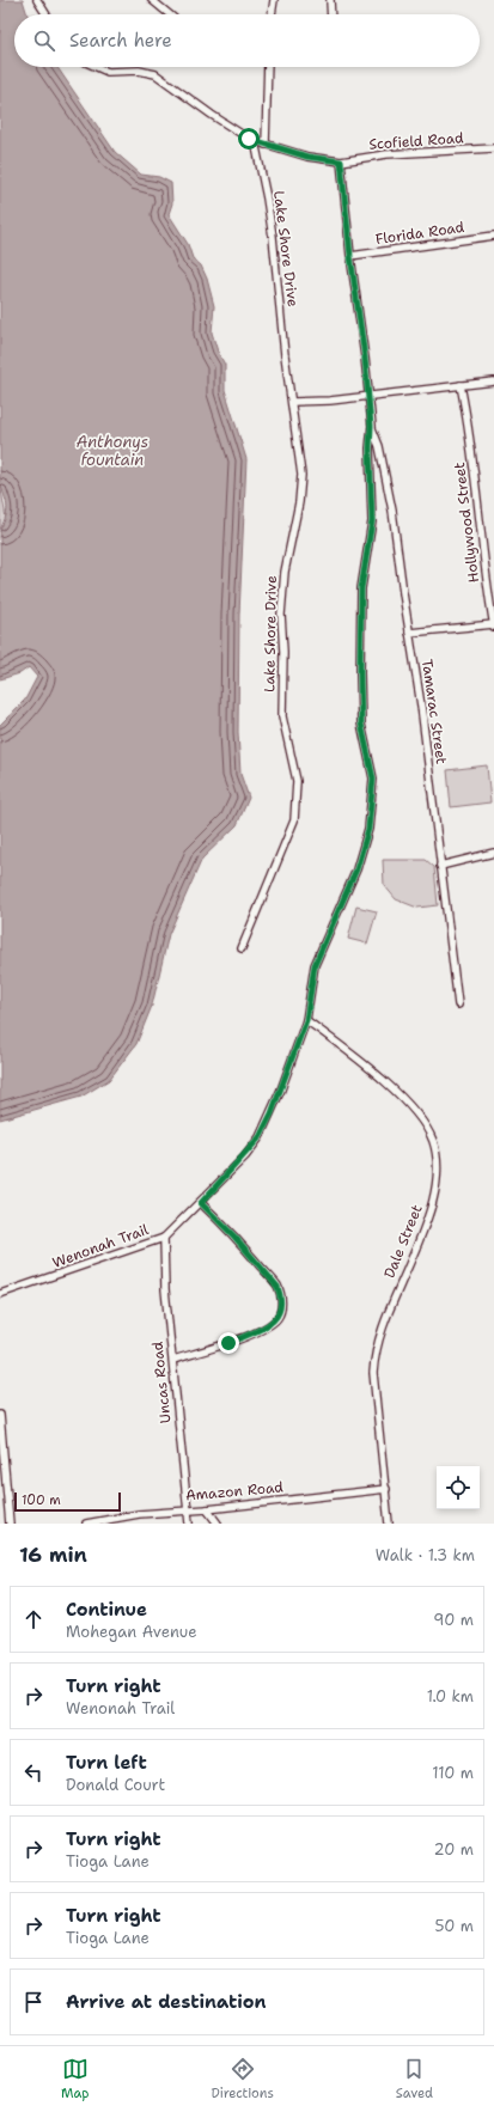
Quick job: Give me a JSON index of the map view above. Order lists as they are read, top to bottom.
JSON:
{
  "streets": {
    "street": [
      "Scofield Road",
      "Florida Road",
      "Lake Shore Drive",
      "Hollywood Street",
      "Tamarac Street",
      "Dale Street",
      "Wenonah Trail",
      "Uncas Road",
      "Amazon Road"
    ]
  },
  "crossings": [
    ["Scofield Road", "Lake Shore Drive"],
    ["Scofield Road", "Wenonah Trail"],
    ["Florida Road", "Wenonah Trail"],
    ["Tamarac Street", "Wenonah Trail"],
    ["Dale Street", "Wenonah Trail"],
    ["Dale Street", "Amazon Road"],
    ["Wenonah Trail", "Uncas Road"],
    ["Uncas Road", "Amazon Road"]
  ],
  "water": ["Anthonys fountain"],
  "scale_bar": "100 m",
  "page": {
    "search": "Search here",
    "scale": "100 m",
    "heading": ["16 min", "Walk · 1.3 km"],
    "list": [
      ["Continue", "Mohegan Avenue", "90 m"],
      ["Turn right", "Wenonah Trail", "1.0 km"],
      ["Turn left", "Donald Court", "110 m"],
      ["Turn right", "Tioga Lane", "20 m"],
      ["Turn right", "Tioga Lane", "50 m"],
      "Arrive at destination"
    ],
    "nav": ["Map", "Directions", "Saved"]
  }
}
